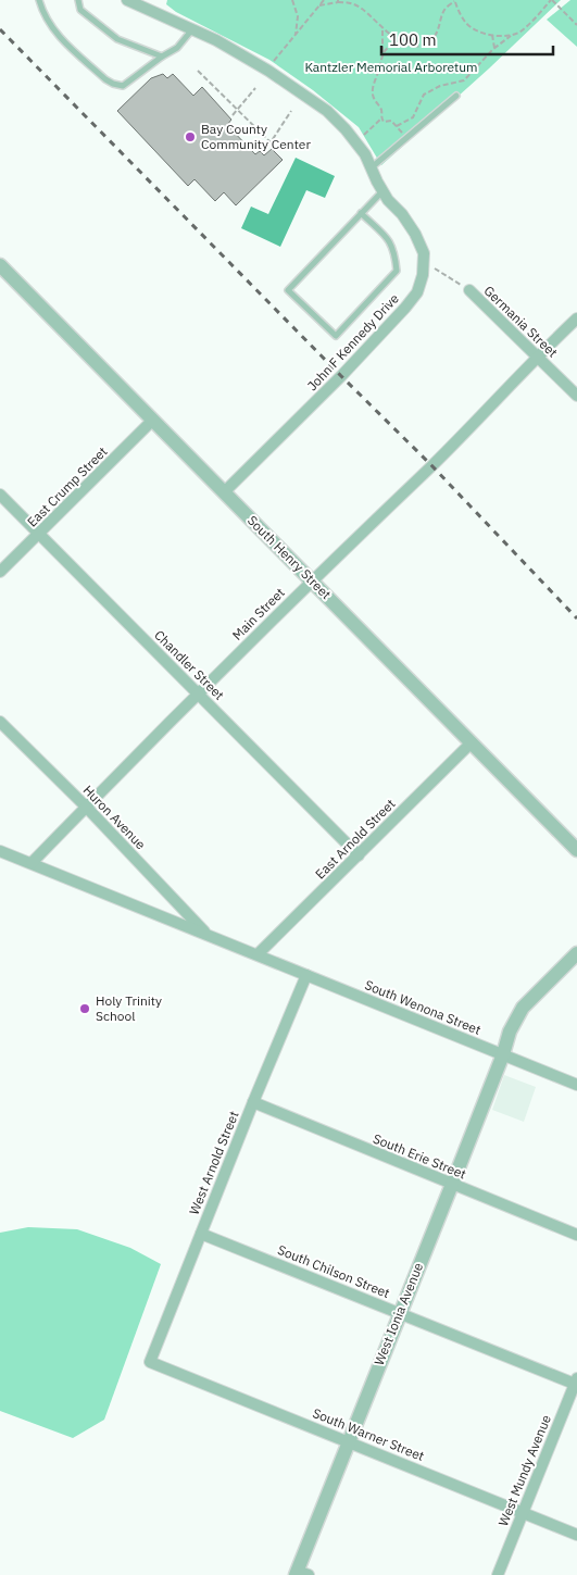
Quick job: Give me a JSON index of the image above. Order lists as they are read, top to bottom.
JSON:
{
  "streets": {
    "street": [
      "Germania Street",
      "John F Kennedy Drive",
      "East Crump Street",
      "South Henry Street",
      "Main Street",
      "Chandler Street",
      "Huron Avenue",
      "East Arnold Street",
      "South Wenona Street",
      "South Erie Street",
      "West Arnold Street",
      "South Chilson Street",
      "West Ionia Avenue",
      "South Warner Street",
      "West Mundy Avenue"
    ]
  },
  "crossings": [
    ["Germania Street", "Main Street"],
    ["John F Kennedy Drive", "South Henry Street"],
    ["East Crump Street", "South Henry Street"],
    ["East Crump Street", "Chandler Street"],
    ["South Henry Street", "Main Street"],
    ["South Henry Street", "East Arnold Street"],
    ["Main Street", "Chandler Street"],
    ["Main Street", "Huron Avenue"],
    ["Chandler Street", "East Arnold Street"],
    ["Huron Avenue", "South Wenona Street"],
    ["East Arnold Street", "South Wenona Street"],
    ["South Wenona Street", "West Arnold Street"],
    ["South Wenona Street", "West Ionia Avenue"],
    ["South Erie Street", "West Arnold Street"],
    ["South Erie Street", "West Ionia Avenue"],
    ["West Arnold Street", "South Chilson Street"],
    ["West Arnold Street", "South Warner Street"],
    ["South Chilson Street", "West Ionia Avenue"],
    ["South Chilson Street", "West Mundy Avenue"],
    ["West Ionia Avenue", "South Warner Street"],
    ["South Warner Street", "West Mundy Avenue"]
  ],
  "parks": ["Kantzler Memorial Arboretum"],
  "places": ["Bay County Community Center", "Holy Trinity School"],
  "scale_bar": "100 m"
}
